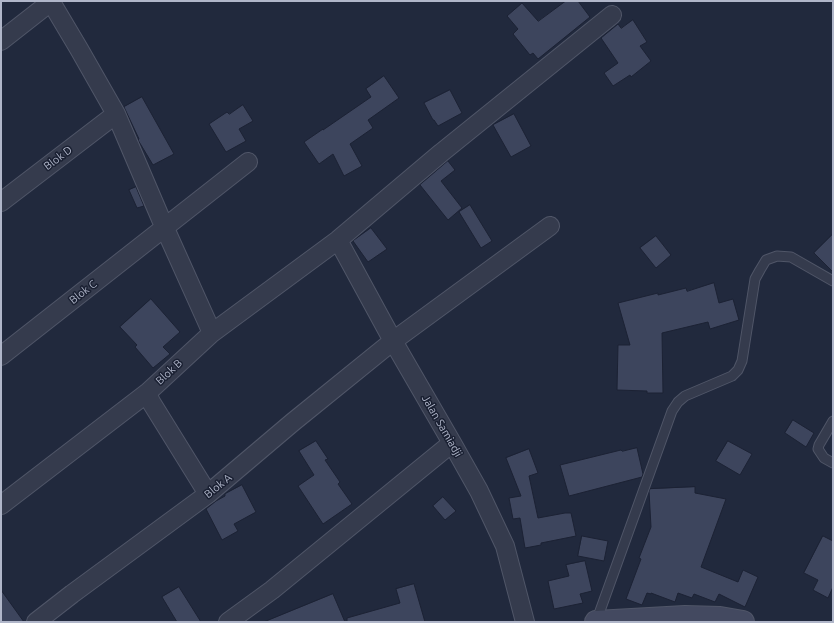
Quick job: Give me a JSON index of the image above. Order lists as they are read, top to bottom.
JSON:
{
  "streets": {
    "street": [
      "Blok D",
      "Blok C",
      "Blok B",
      "Jalan Samiadji",
      "Blok A"
    ]
  },
  "crossings": [
    ["Blok B", "Jalan Samiadji"],
    ["Jalan Samiadji", "Blok A"]
  ]
}
